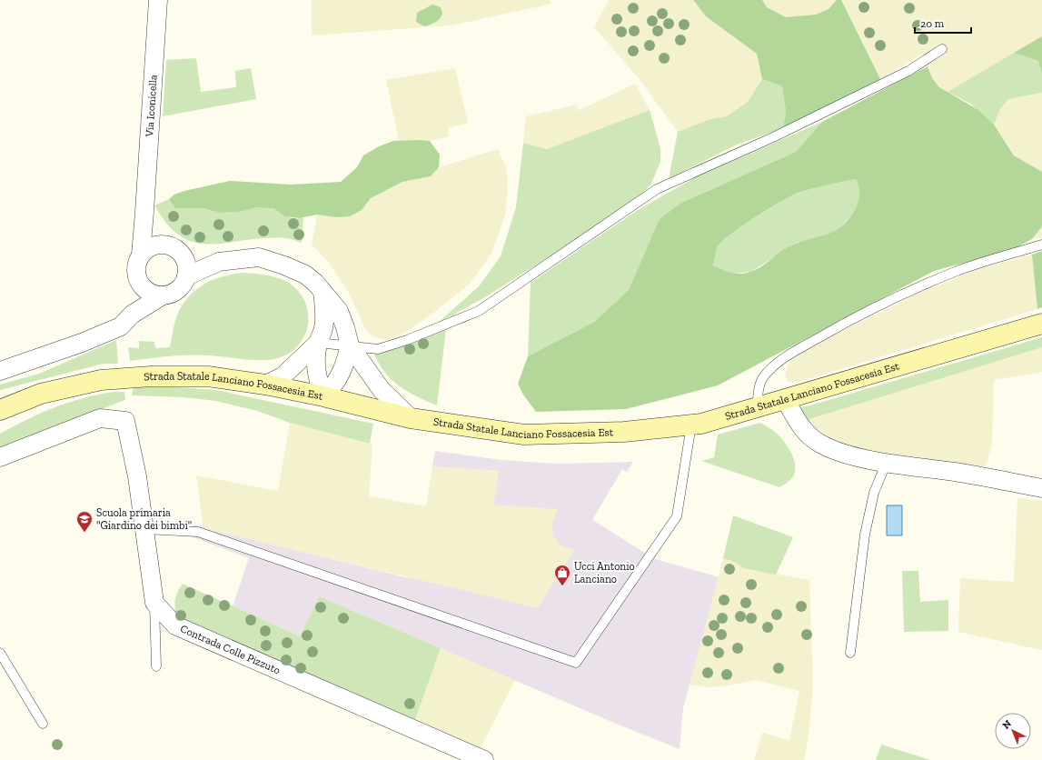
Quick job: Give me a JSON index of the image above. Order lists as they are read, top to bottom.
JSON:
{
  "streets": {
    "main road": ["Strada Statale Lanciano Fossacesia Est"],
    "street": ["Via Iconicella", "Contrada Colle Pizzuto"]
  },
  "places": {
    "school or university": ["Scuola primaria \"Giardino dei bimbi\""],
    "shop": ["Ucci Antonio Lanciano"]
  },
  "scale_bar": "20 m",
  "north": "top left"
}
